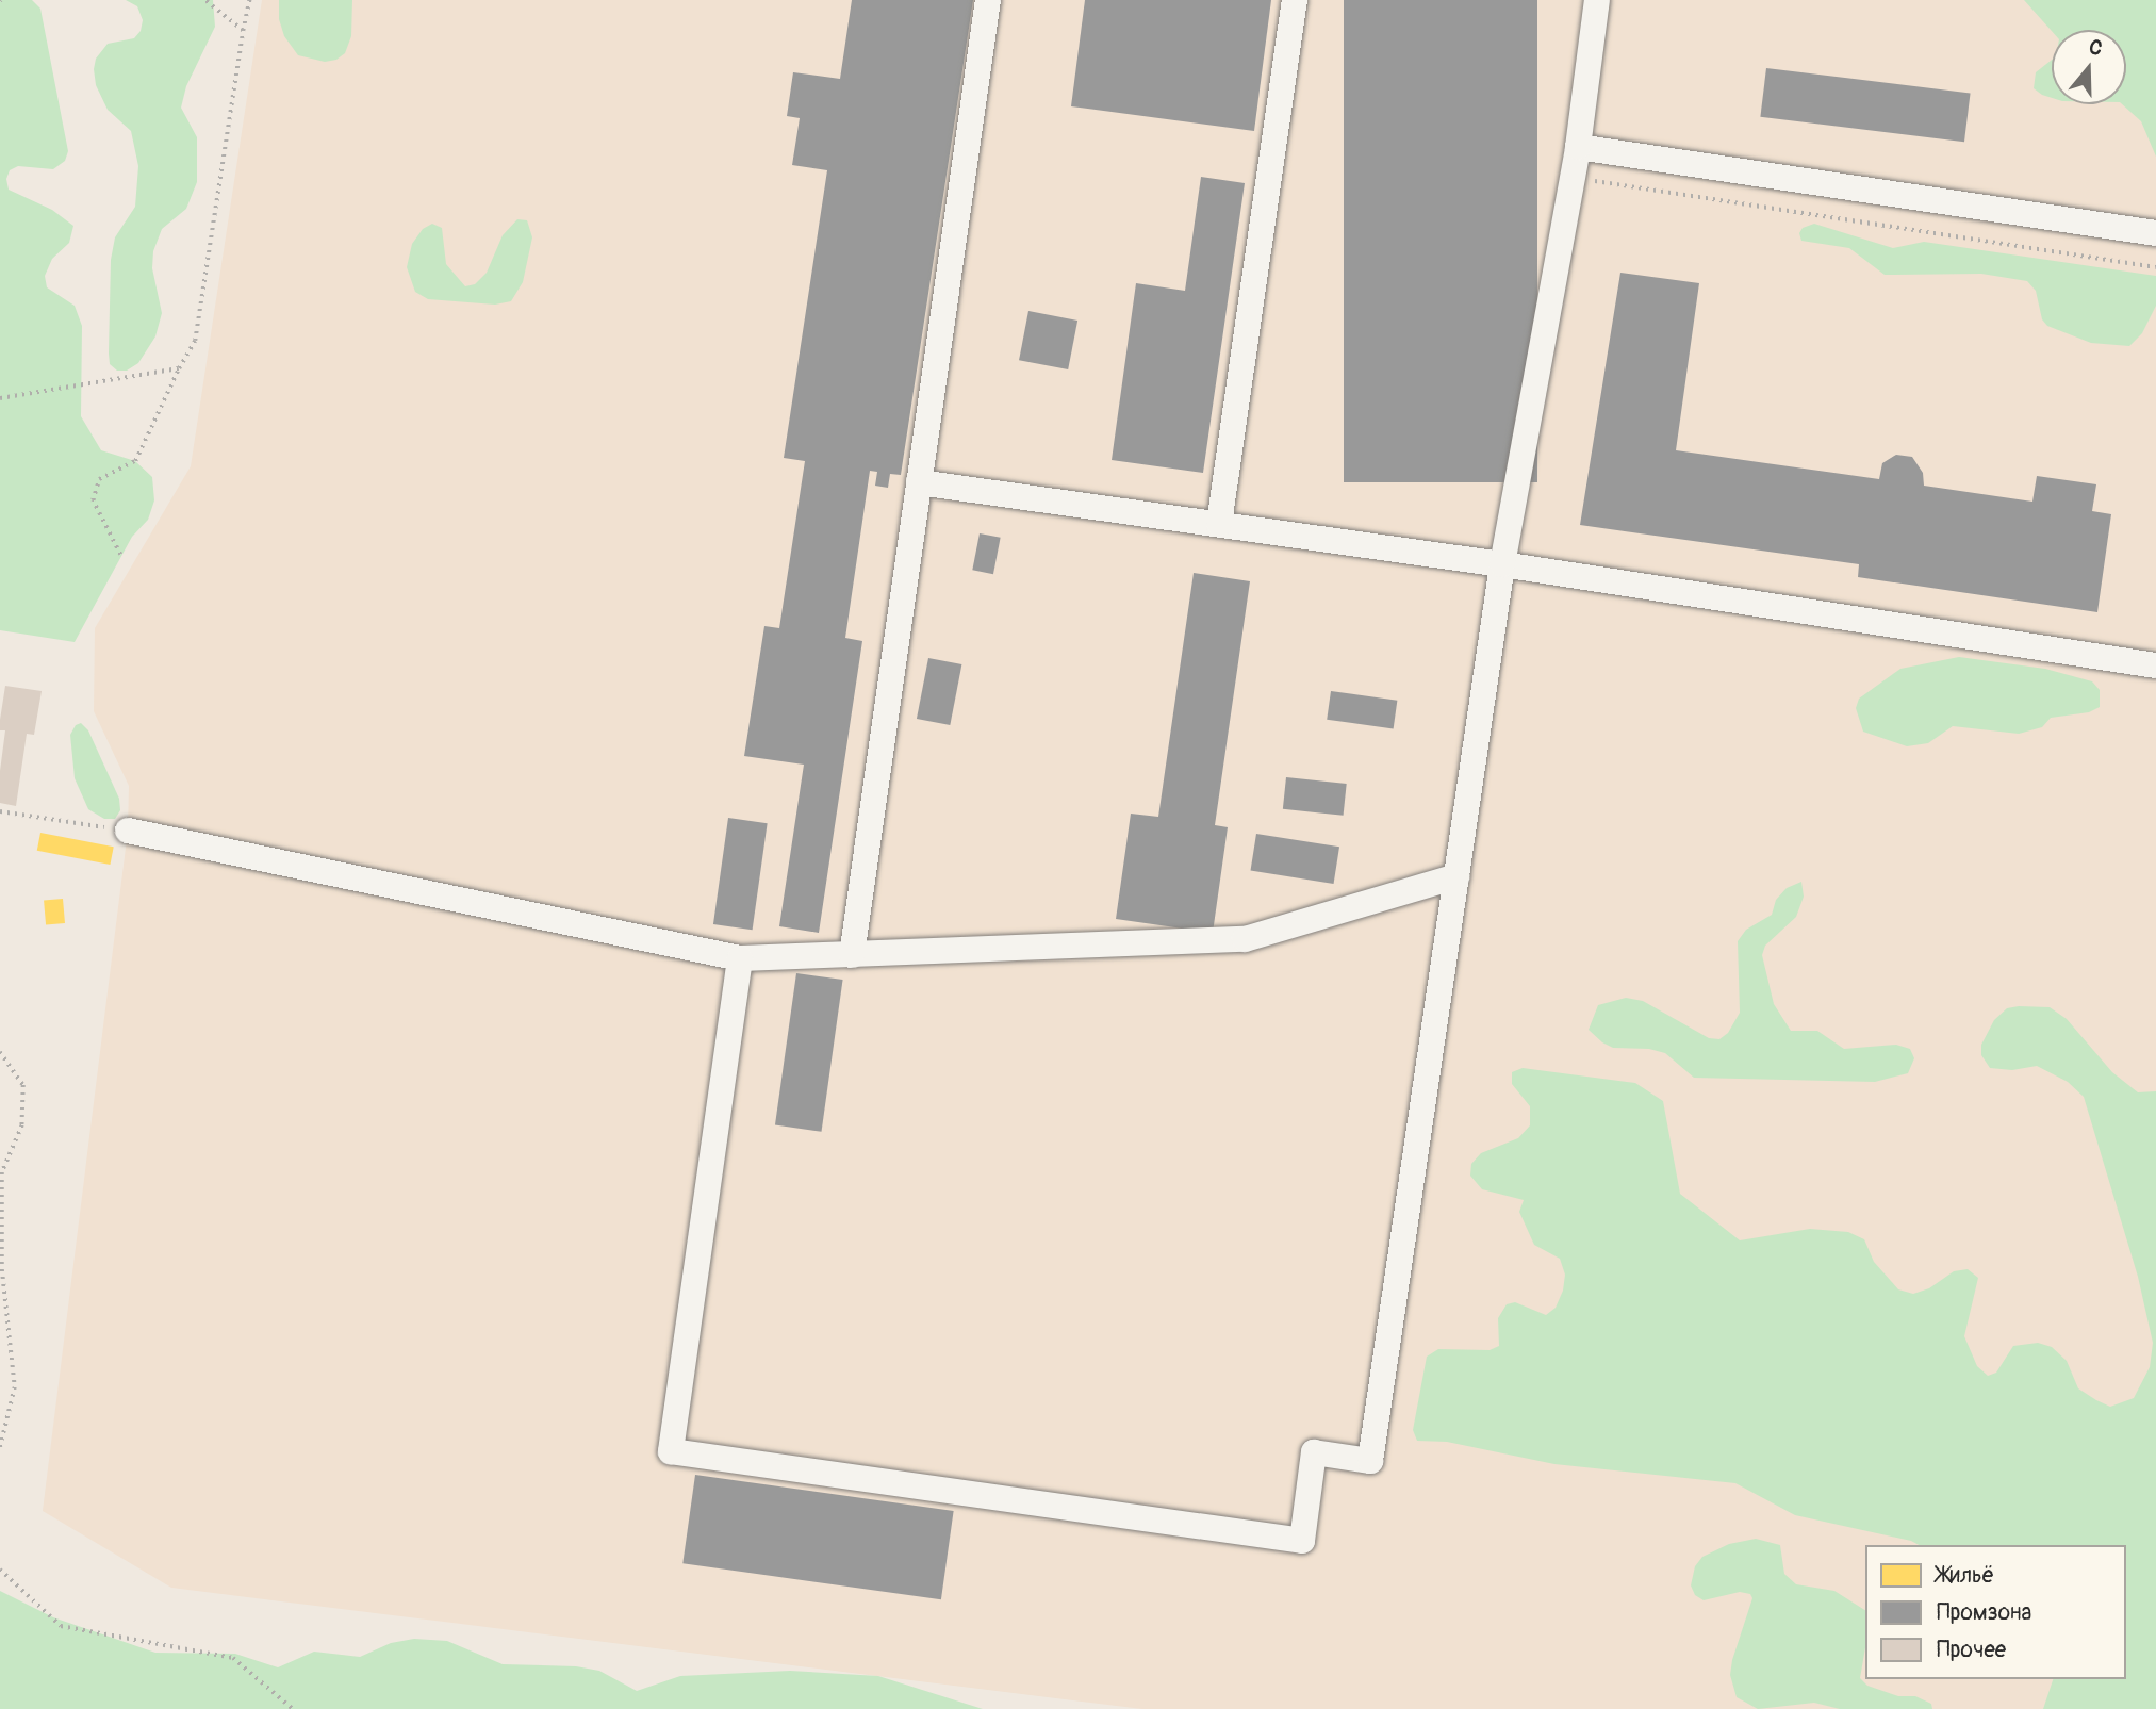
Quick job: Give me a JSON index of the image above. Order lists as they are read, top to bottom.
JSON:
{
  "legend": ["Жильё", "Промзона", "Прочее"],
  "north": "top"
}
